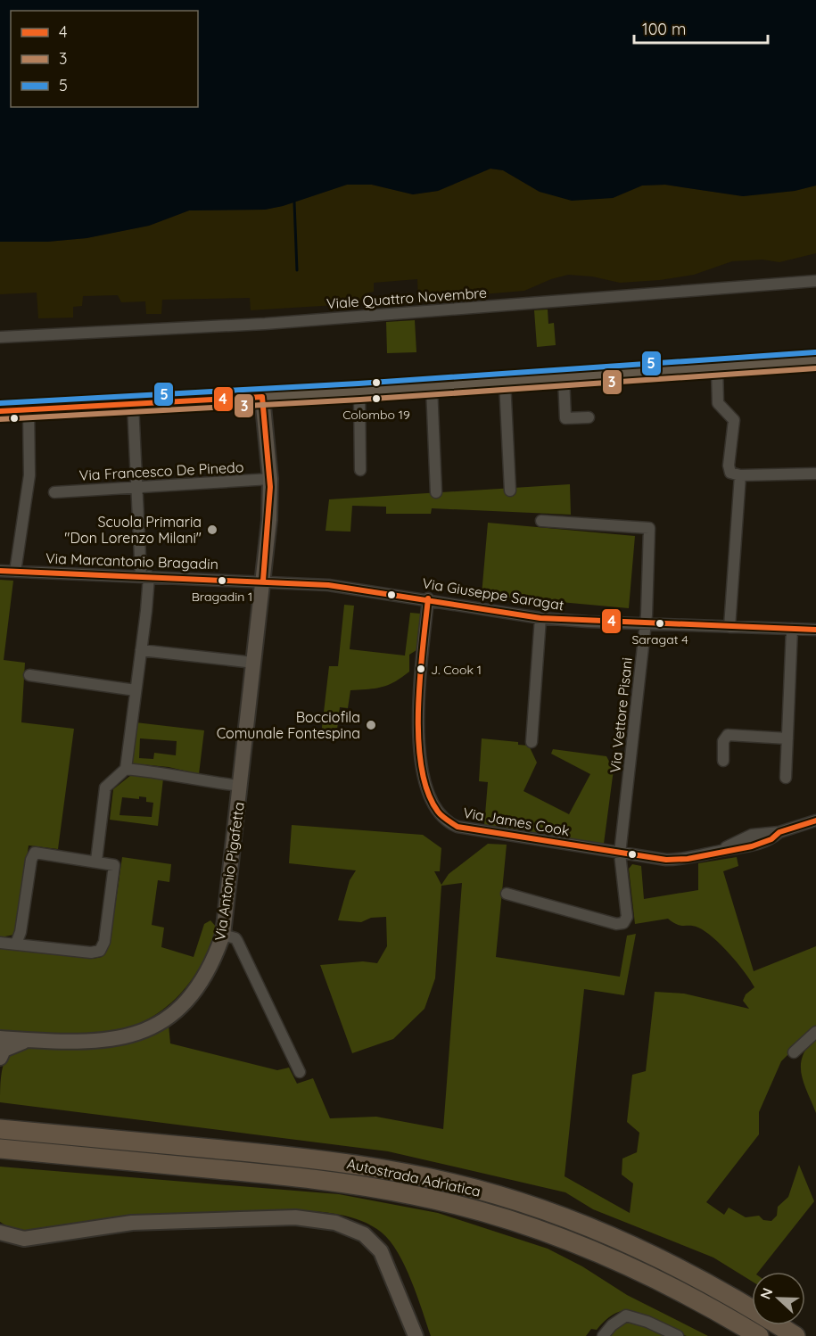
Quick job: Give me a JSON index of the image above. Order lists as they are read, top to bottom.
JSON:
{
  "streets": {
    "highway": ["Autostrada Adriatica"],
    "main road": ["Via Antonio Pigafetta"],
    "street": [
      "Viale Quattro Novembre",
      "Via Francesco De Pinedo",
      "Via Marcantonio Bragadin",
      "Via Giuseppe Saragat",
      "Via Vettore Pisani",
      "Via James Cook"
    ]
  },
  "crossings": [
    ["Via Francesco De Pinedo", "Via Antonio Pigafetta"],
    ["Via Marcantonio Bragadin", "Via Giuseppe Saragat"],
    ["Via Marcantonio Bragadin", "Via Antonio Pigafetta"],
    ["Via Giuseppe Saragat", "Via Vettore Pisani"],
    ["Via Giuseppe Saragat", "Via James Cook"],
    ["Via Giuseppe Saragat", "Via Antonio Pigafetta"],
    ["Via Vettore Pisani", "Via James Cook"]
  ],
  "places": [
    "Colombo 19",
    "Scuola Primaria \"Don Lorenzo Milani\"",
    "Bragadin 1",
    "Saragat 4",
    "J. Cook 1",
    "Bocciofila Comunale Fontespina"
  ],
  "lines": ["transit line 5", "transit line 3", "transit line 4"],
  "legend": ["4", "3", "5"],
  "scale_bar": "100 m",
  "north": "left"
}
